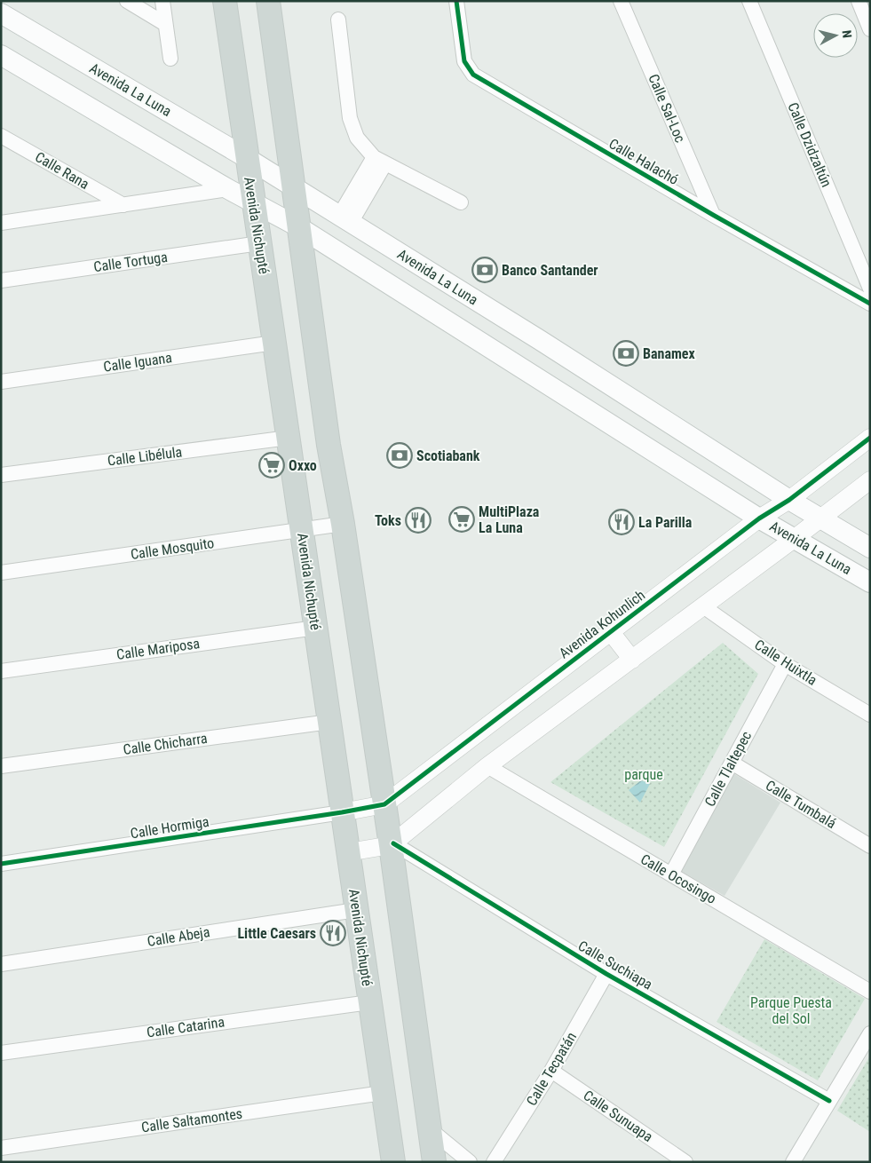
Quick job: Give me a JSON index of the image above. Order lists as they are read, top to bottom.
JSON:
{
  "streets": {
    "main road": ["Avenida La Luna", "Avenida Nichupté"],
    "street": [
      "Calle Sal-Loc",
      "Calle Dzidzaltún",
      "Calle Halachó",
      "Calle Rana",
      "Calle Tortuga",
      "Calle Iguana",
      "Calle Libélula",
      "Calle Mosquito",
      "Avenida Kohunlich",
      "Calle Mariposa",
      "Calle Huixtla",
      "Calle Chicharra",
      "Calle Tlaltepec",
      "Calle Tumbalá",
      "Calle Hormiga",
      "Calle Ocosingo",
      "Calle Abeja",
      "Calle Suchiapa",
      "Calle Catarina",
      "Calle Tecpatán",
      "Calle Sunuapa",
      "Calle Saltamontes"
    ]
  },
  "crossings": [
    ["Avenida La Luna", "Calle Rana"],
    ["Avenida La Luna", "Avenida Nichupté"],
    ["Avenida La Luna", "Avenida Kohunlich"],
    ["Calle Sal-Loc", "Calle Halachó"],
    ["Avenida Nichupté", "Calle Tortuga"],
    ["Avenida Nichupté", "Calle Iguana"],
    ["Avenida Nichupté", "Calle Libélula"],
    ["Avenida Nichupté", "Calle Mosquito"],
    ["Avenida Nichupté", "Avenida Kohunlich"],
    ["Avenida Nichupté", "Calle Mariposa"],
    ["Avenida Nichupté", "Calle Chicharra"],
    ["Avenida Nichupté", "Calle Hormiga"],
    ["Avenida Nichupté", "Calle Abeja"],
    ["Avenida Nichupté", "Calle Catarina"],
    ["Avenida Nichupté", "Calle Saltamontes"],
    ["Avenida Kohunlich", "Calle Hormiga"],
    ["Calle Huixtla", "Calle Tlaltepec"],
    ["Calle Tlaltepec", "Calle Tumbalá"],
    ["Calle Tlaltepec", "Calle Ocosingo"],
    ["Calle Suchiapa", "Calle Tecpatán"],
    ["Calle Tecpatán", "Calle Sunuapa"]
  ],
  "parks": ["parque", "Parque Puesta del Sol"],
  "places": {
    "bank": ["Banco Santander", "Banamex", "Scotiabank"],
    "supermarket": ["Oxxo", "MultiPlaza La Luna"],
    "restaurant": ["Toks", "La Parilla", "Little Caesars"]
  },
  "north": "right"
}
